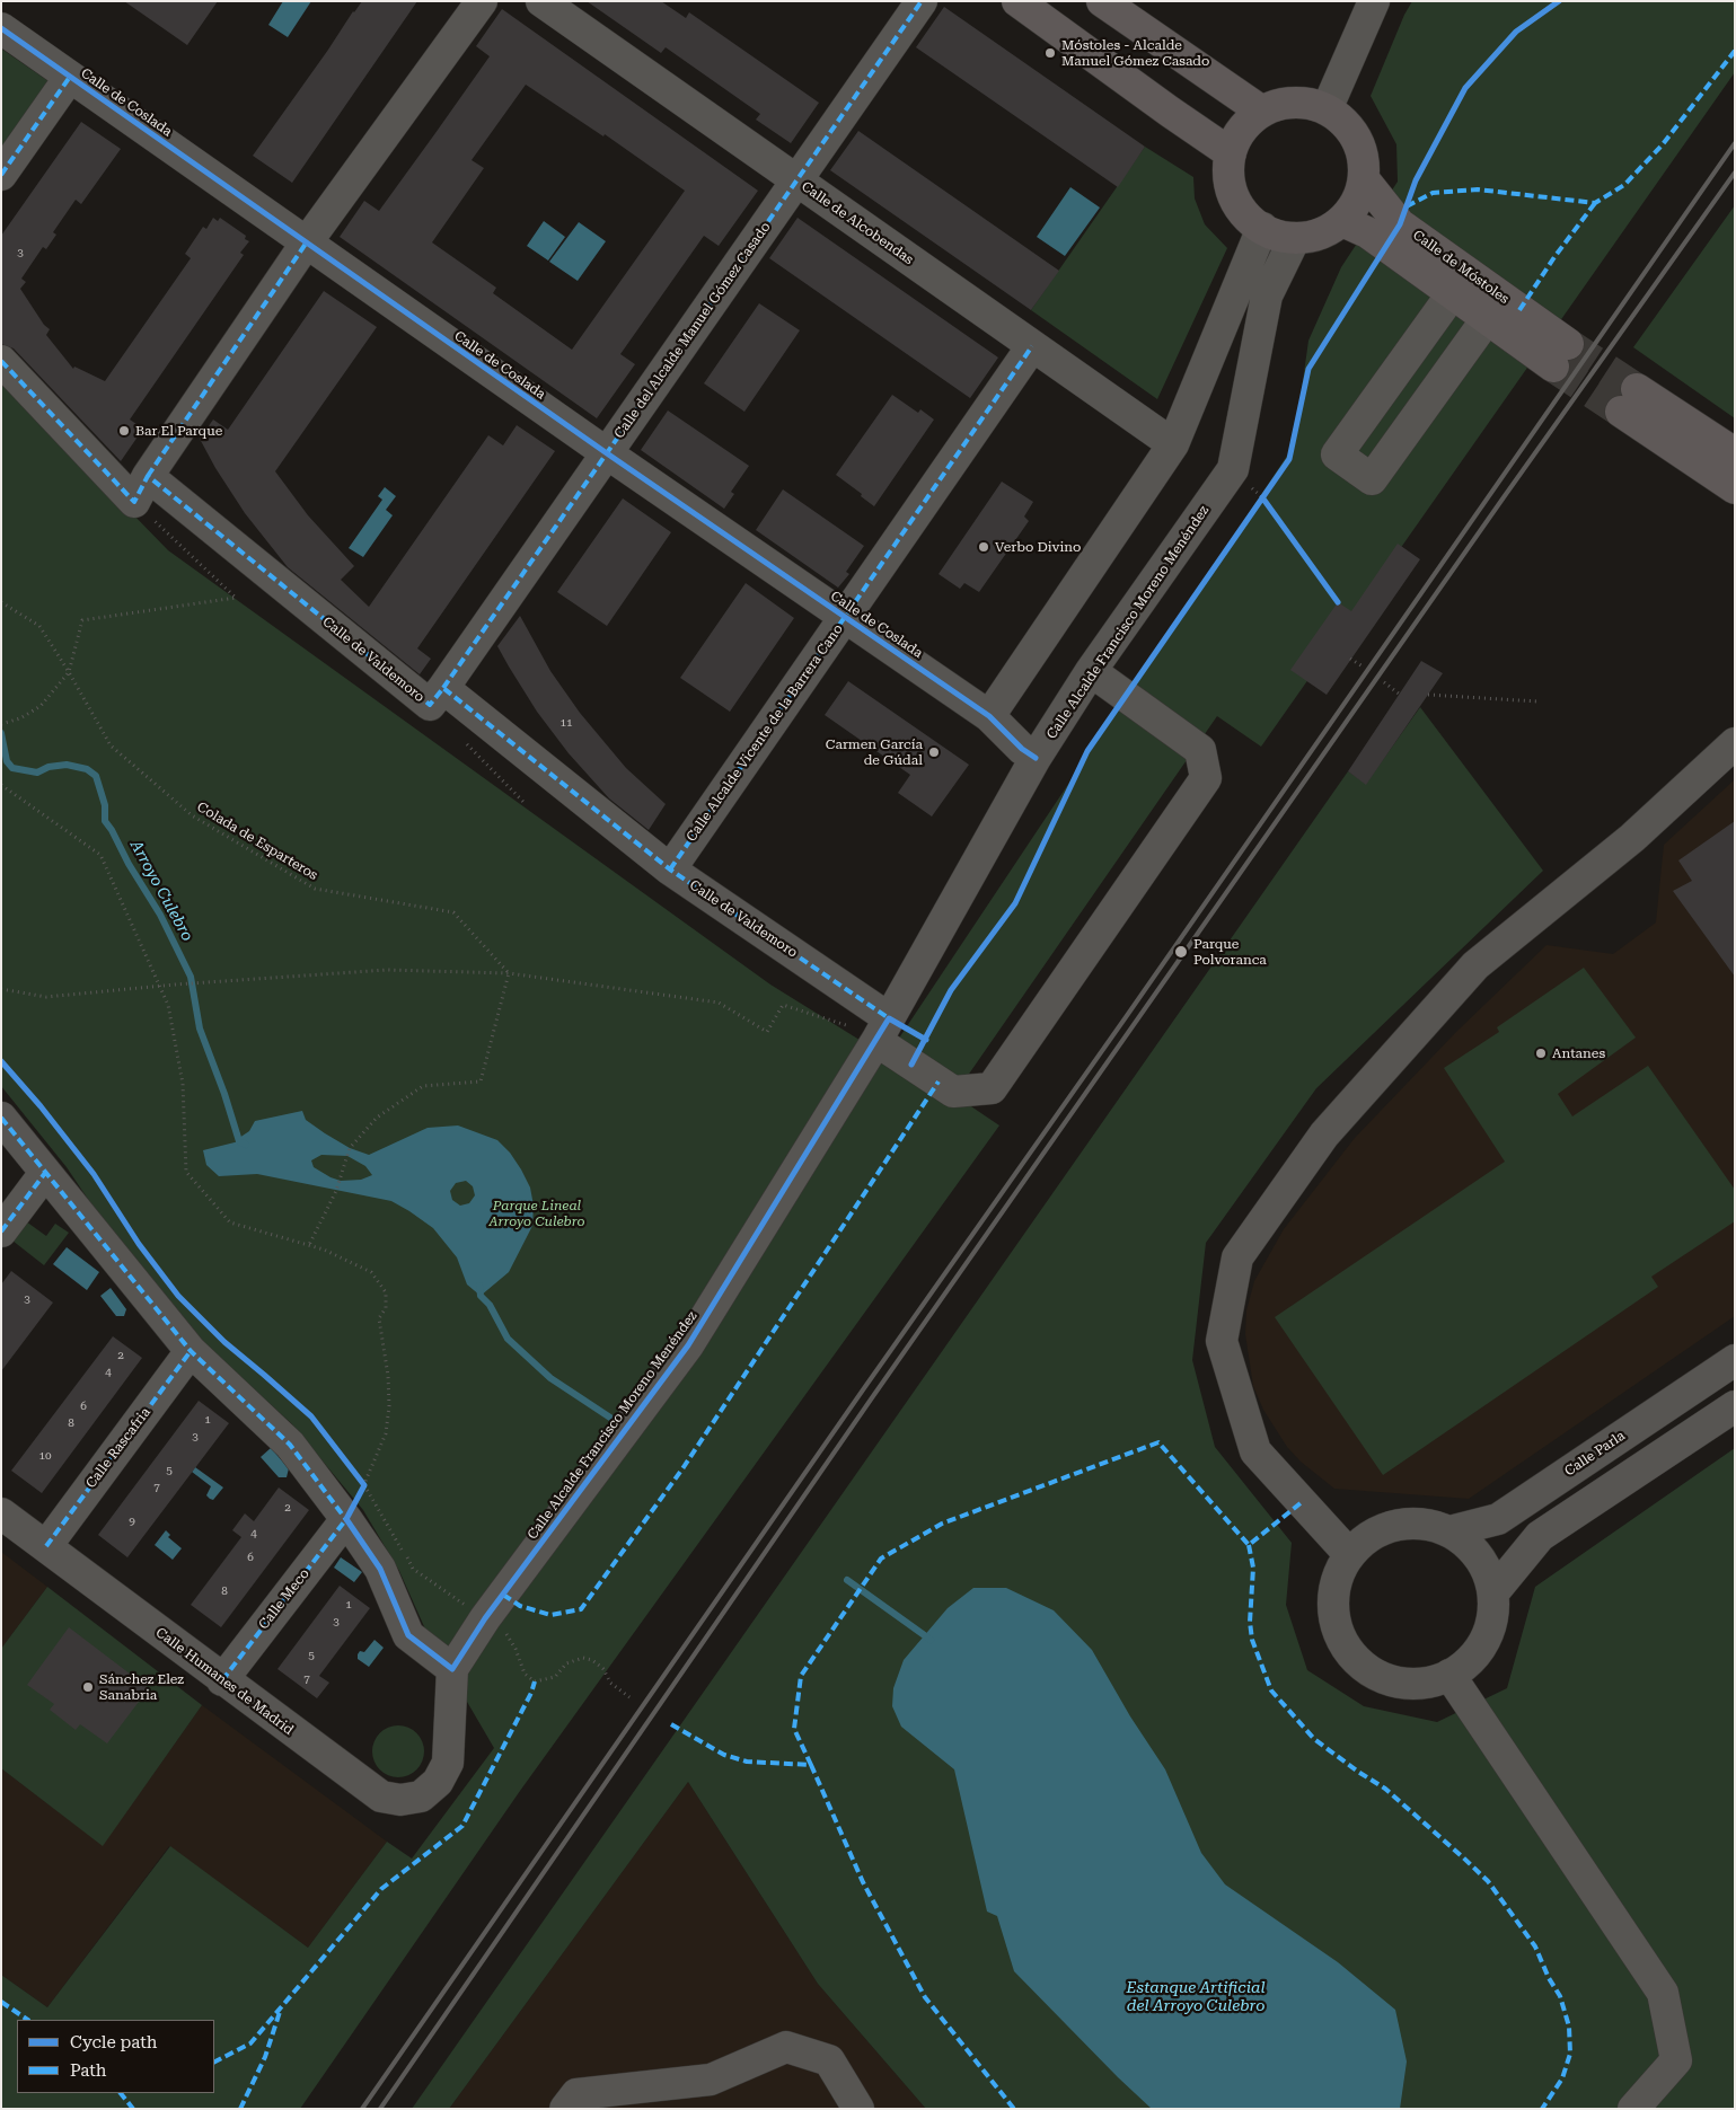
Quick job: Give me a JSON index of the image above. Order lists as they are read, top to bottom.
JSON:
{
  "streets": {
    "main road": ["Calle de Móstoles"],
    "street": [
      "Calle de Coslada",
      "Calle de Alcobendas",
      "Calle del Alcalde Manuel Gómez Casado",
      "Calle Alcalde Francisco Moreno Menéndez",
      "Calle de Valdemoro",
      "Calle Alcalde Vicente de la Barrera Cano",
      "Calle Rascafria",
      "Calle Parla",
      "Calle Meco",
      "Calle Humanes de Madrid"
    ],
    "path": ["Colada de Esparteros"]
  },
  "crossings": [
    ["Calle de Coslada", "Calle del Alcalde Manuel Gómez Casado"],
    ["Calle de Coslada", "Calle Alcalde Francisco Moreno Menéndez"],
    ["Calle de Coslada", "Calle Alcalde Vicente de la Barrera Cano"],
    ["Calle de Alcobendas", "Calle del Alcalde Manuel Gómez Casado"],
    ["Calle de Alcobendas", "Calle Alcalde Vicente de la Barrera Cano"],
    ["Calle de Móstoles", "Calle Alcalde Francisco Moreno Menéndez"],
    ["Calle del Alcalde Manuel Gómez Casado", "Calle de Valdemoro"],
    ["Calle Alcalde Francisco Moreno Menéndez", "Calle de Valdemoro"],
    ["Calle Alcalde Francisco Moreno Menéndez", "Calle Humanes de Madrid"],
    ["Calle de Valdemoro", "Calle Alcalde Vicente de la Barrera Cano"],
    ["Calle Rascafria", "Calle Humanes de Madrid"],
    ["Calle Meco", "Calle Humanes de Madrid"]
  ],
  "water": ["Arroyo Culebro", "Estanque Artificial del Arroyo Culebro"],
  "parks": ["Parque Lineal Arroyo Culebro"],
  "places": [
    "Móstoles - Alcalde Manuel Gómez Casado",
    "Bar El Parque",
    "Verbo Divino",
    "Carmen García de Gúdal",
    "Parque Polvoranca",
    "Antanes",
    "Sánchez Elez Sanabria"
  ],
  "house_numbers": [
    "3",
    "11",
    "3",
    "2",
    "4",
    "6",
    "1",
    "8",
    "3",
    "10",
    "5",
    "7",
    "2",
    "9",
    "4",
    "6",
    "8",
    "1",
    "3",
    "5",
    "7"
  ],
  "legend": ["Cycle path", "Path"]
}
